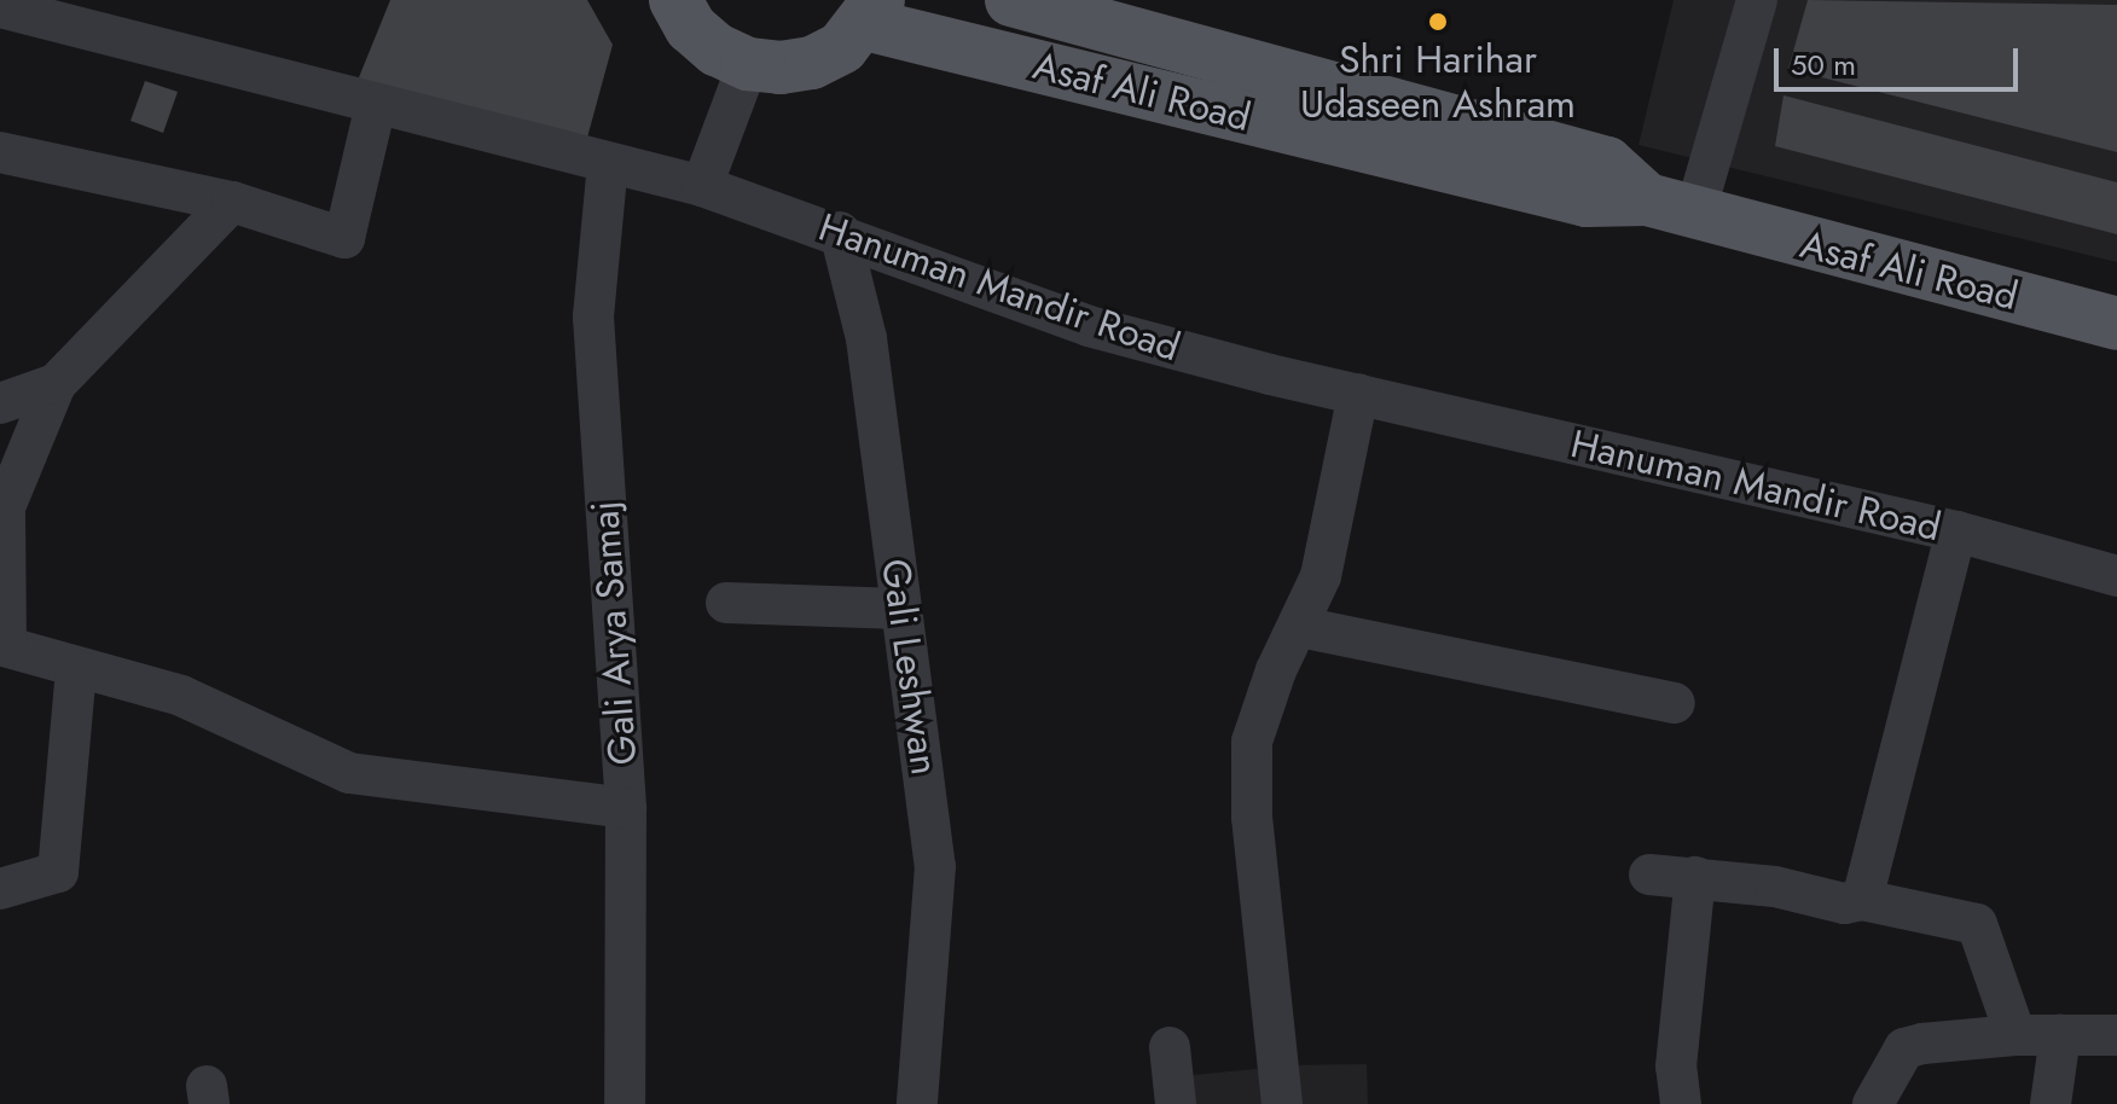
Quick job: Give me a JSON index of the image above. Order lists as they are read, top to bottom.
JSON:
{
  "streets": {
    "main road": ["Asaf Ali Road"],
    "street": ["Hanuman Mandir Road", "Gali Arya Samaj", "Gali Leshwan"]
  },
  "crossings": [
    ["Hanuman Mandir Road", "Gali Arya Samaj"],
    ["Hanuman Mandir Road", "Gali Leshwan"]
  ],
  "places": ["Shri Harihar Udaseen Ashram"],
  "scale_bar": "50 m"
}
